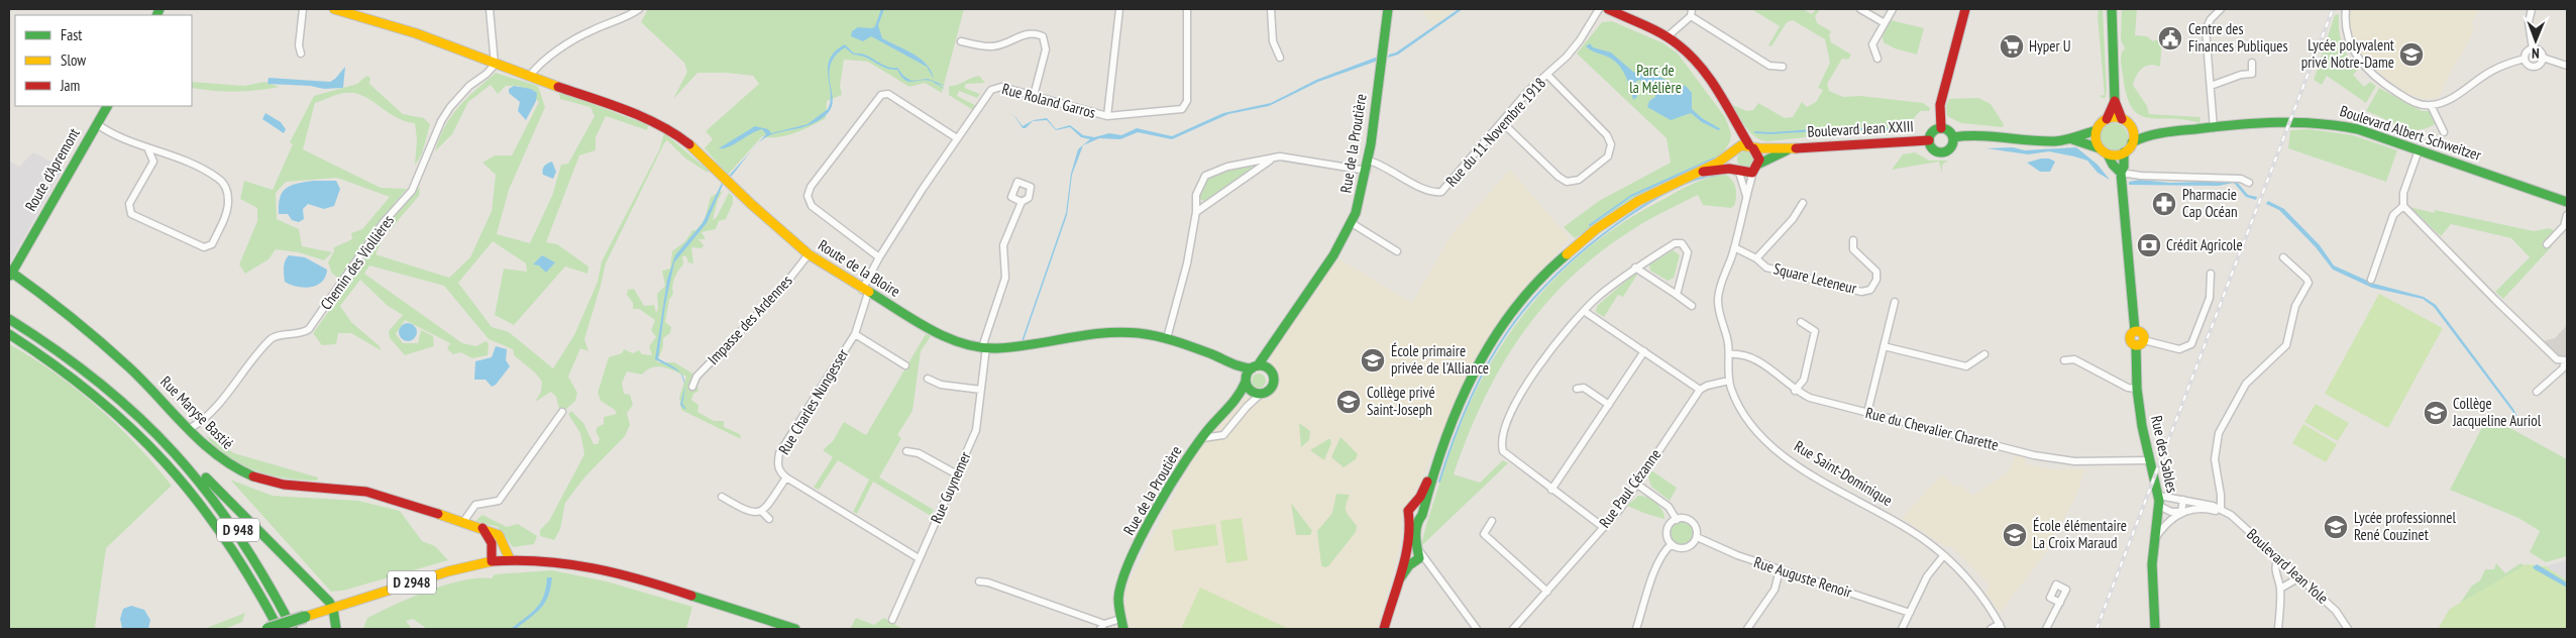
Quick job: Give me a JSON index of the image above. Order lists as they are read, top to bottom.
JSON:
{
  "streets": {
    "main road": [
      "Boulevard Jean XXIII",
      "Boulevard Albert Schweitzer",
      "Rue de la Proutière",
      "Route d'Apremont",
      "Route de la Bloire",
      "Rue Maryse Bastié",
      "Rue des Sables",
      "D 948",
      "D 2948"
    ],
    "street": [
      "Rue Roland Garros",
      "Rue du 11 Novembre 1918",
      "Chemin des Viollières",
      "Square Leteneur",
      "Impasse des Ardennes",
      "Rue Charles Nungesser",
      "Rue du Chevalier Charette",
      "Rue Saint-Dominique",
      "Rue Guynemer",
      "Rue Paul Cézanne",
      "Boulevard Jean Yole",
      "Rue Auguste Renoir"
    ]
  },
  "crossings": [
    ["Rue Roland Garros", "Route de la Bloire"],
    ["Rue Roland Garros", "Rue Charles Nungesser"],
    ["Boulevard Jean XXIII", "Rue Saint-Dominique"],
    ["Rue du 11 Novembre 1918", "Rue de la Proutière"],
    ["Rue du 11 Novembre 1918", "Route de la Bloire"],
    ["Boulevard Albert Schweitzer", "Rue des Sables"],
    ["Rue de la Proutière", "Route de la Bloire"],
    ["Route d'Apremont", "Rue Maryse Bastié"],
    ["Chemin des Viollières", "Route de la Bloire"],
    ["Chemin des Viollières", "Rue Maryse Bastié"],
    ["Route de la Bloire", "Impasse des Ardennes"],
    ["Route de la Bloire", "Rue Charles Nungesser"],
    ["Route de la Bloire", "Rue Guynemer"],
    ["Square Leteneur", "Rue Saint-Dominique"],
    ["Rue Charles Nungesser", "Rue Guynemer"],
    ["Rue Maryse Bastié", "D 2948"],
    ["Rue du Chevalier Charette", "Rue des Sables"],
    ["Rue du Chevalier Charette", "Rue Saint-Dominique"],
    ["Rue des Sables", "Boulevard Jean Yole"]
  ],
  "parks": ["Parc de la Mélière"],
  "places": {
    "public building": ["Centre des Finances Publiques"],
    "supermarket": ["Hyper U"],
    "school or university": [
      "Lycée polyvalent privé Notre-Dame",
      "École primaire privée de l'Alliance",
      "Collège privé Saint-Joseph",
      "Collège Jacqueline Auriol",
      "Lycée professionnel René Couzinet",
      "École élémentaire La Croix Maraud"
    ],
    "pharmacy": ["Pharmacie Cap Océan"],
    "bank": ["Crédit Agricole"]
  },
  "legend": ["Fast", "Slow", "Jam"],
  "north": "bottom"
}
